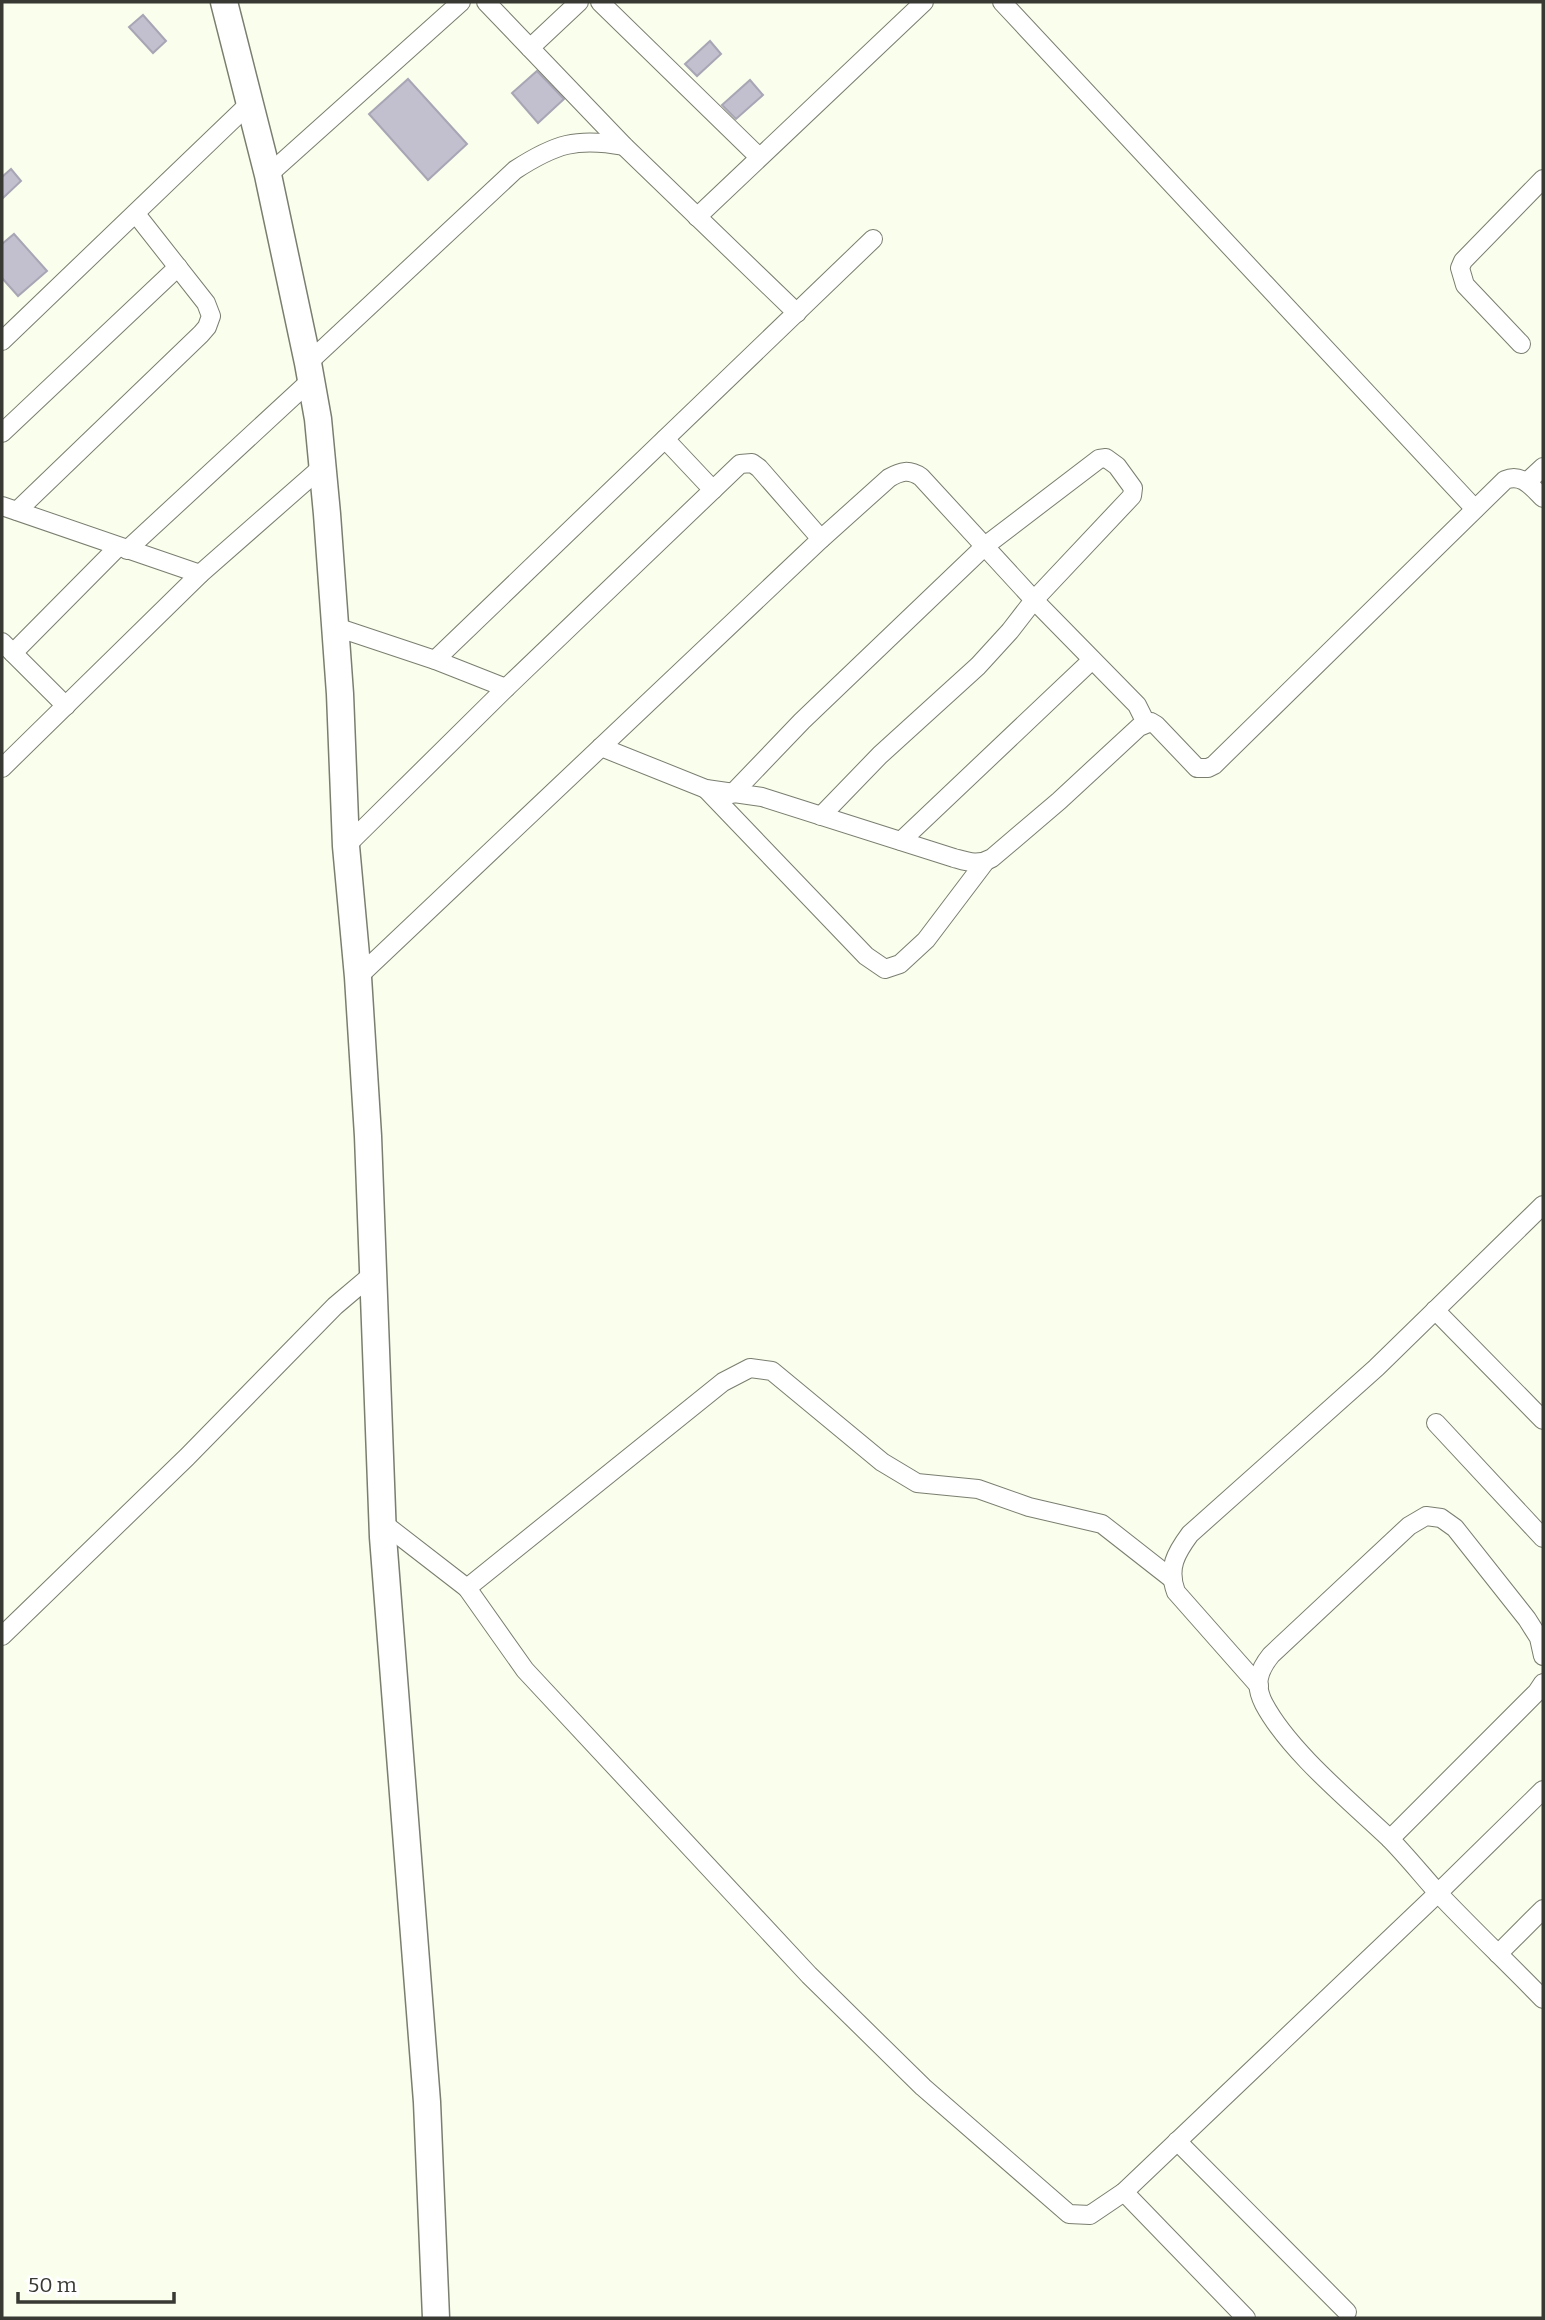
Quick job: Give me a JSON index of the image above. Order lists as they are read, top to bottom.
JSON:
{
  "scale_bar": "50 m"
}
